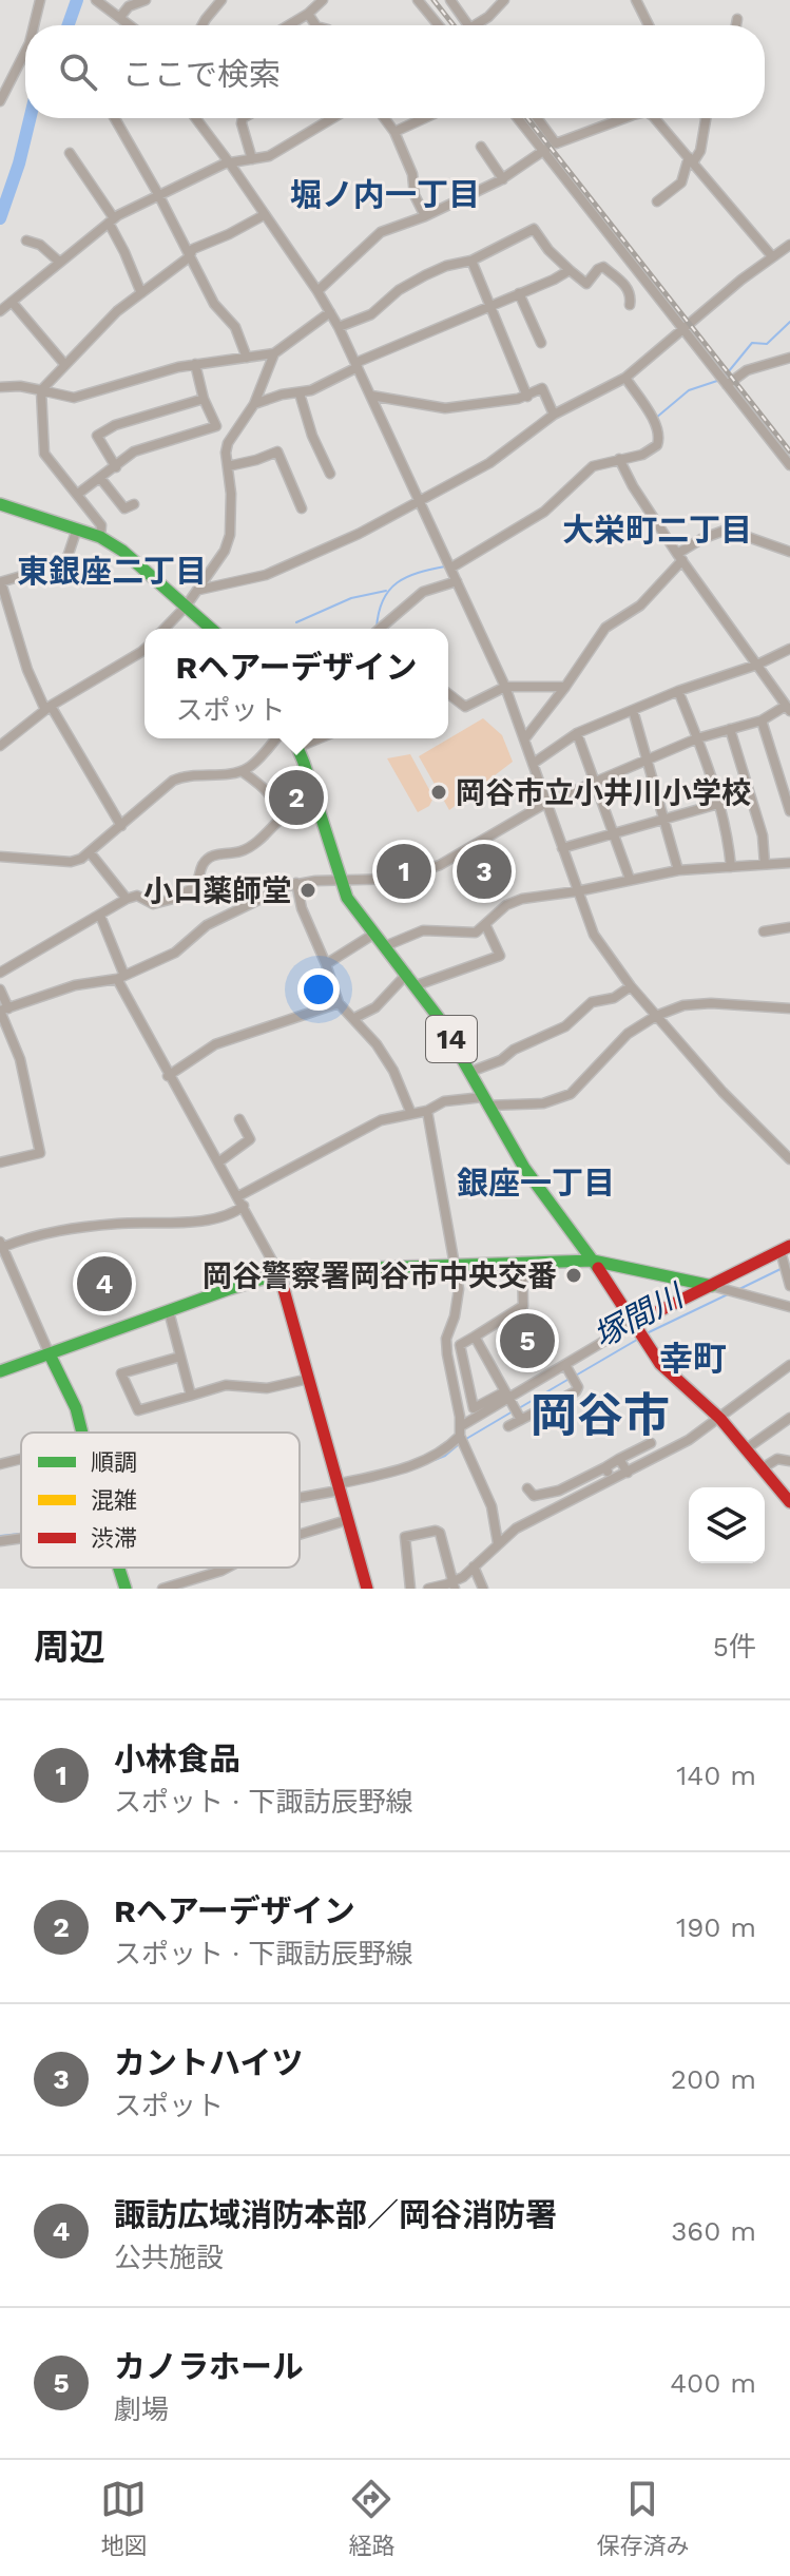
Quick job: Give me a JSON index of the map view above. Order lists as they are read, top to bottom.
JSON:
{
  "streets": {
    "street": ["14"]
  },
  "districts": [
    "堀ノ内一丁目",
    "大栄町二丁目",
    "東銀座二丁目",
    "銀座一丁目",
    "幸町",
    "岡谷市"
  ],
  "water": ["塚間川"],
  "places": ["岡谷市立小井川小学校", "小口薬師堂", "岡谷警察署岡谷市中央交番"],
  "legend": ["順調", "混雑", "渋滞"],
  "page": {
    "search": "ここで検索",
    "popup": ["Rヘアーデザイン", "スポット"],
    "pins": [
      "2",
      "1",
      "3",
      "4",
      "5"
    ],
    "heading": ["周辺", "5件"],
    "list": [
      {
        "mark": "1",
        "name": "小林食品",
        "note": "スポット · 下諏訪辰野線",
        "value": "140 m"
      },
      {
        "mark": "2",
        "name": "Rヘアーデザイン",
        "note": "スポット · 下諏訪辰野線",
        "value": "190 m"
      },
      {
        "mark": "3",
        "name": "カントハイツ",
        "note": "スポット",
        "value": "200 m"
      },
      {
        "mark": "4",
        "name": "諏訪広域消防本部／岡谷消防署",
        "note": "公共施設",
        "value": "360 m"
      },
      {
        "mark": "5",
        "name": "カノラホール",
        "note": "劇場",
        "value": "400 m"
      }
    ],
    "nav": ["地図", "経路", "保存済み"]
  }
}
